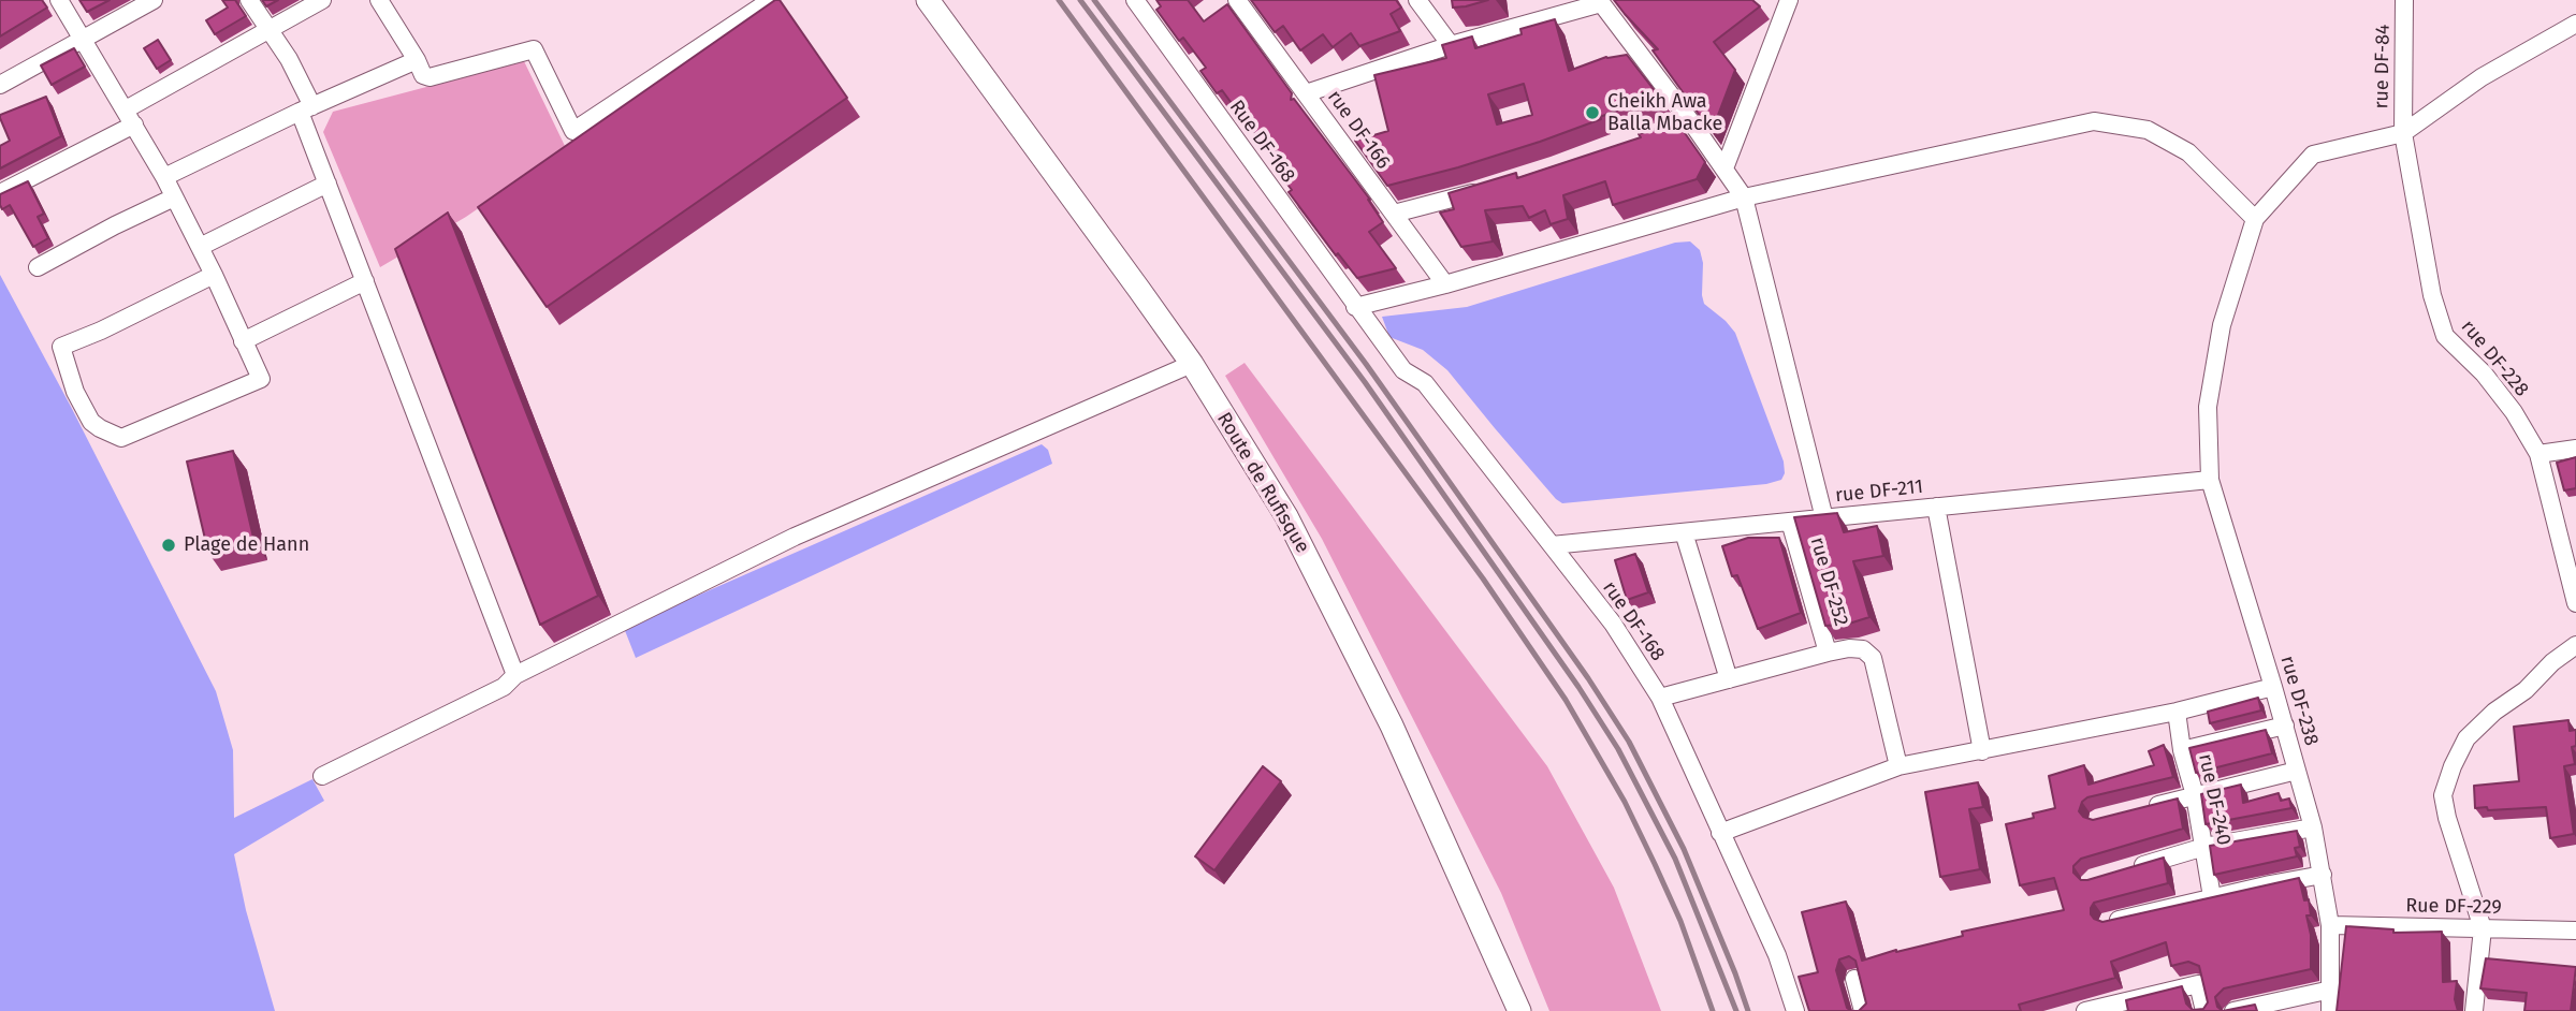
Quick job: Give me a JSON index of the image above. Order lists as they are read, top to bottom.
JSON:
{
  "streets": {
    "main road": ["Route de Rufisque"],
    "street": [
      "rue DF-84",
      "rue DF-166",
      "Rue DF-168",
      "rue DF-228",
      "rue DF-211",
      "rue DF-252",
      "rue DF-168",
      "rue DF-238",
      "rue DF-240",
      "Rue DF-229"
    ]
  },
  "crossings": [
    ["rue DF-84", "rue DF-228"],
    ["Rue DF-168", "rue DF-168"],
    ["rue DF-211", "rue DF-252"],
    ["rue DF-211", "rue DF-168"],
    ["rue DF-211", "rue DF-238"],
    ["rue DF-238", "Rue DF-229"]
  ],
  "places": ["Cheikh Awa Balla Mbacke", "Plage de Hann"]
}
